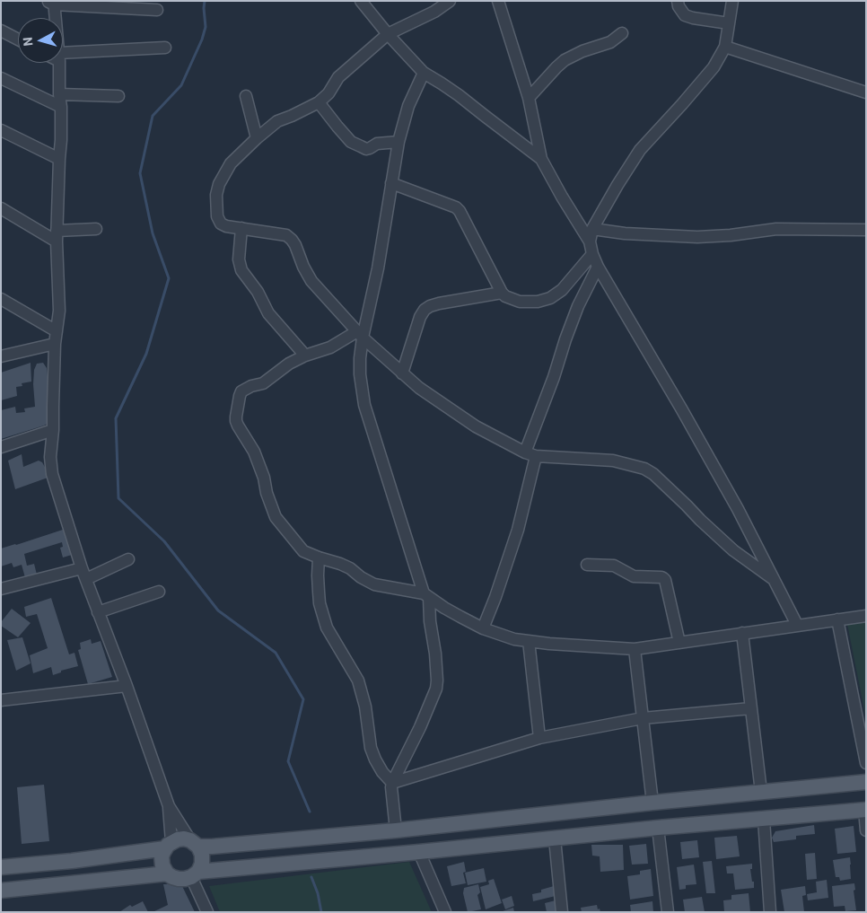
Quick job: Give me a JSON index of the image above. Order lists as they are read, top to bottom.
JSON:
{
  "north": "left"
}
